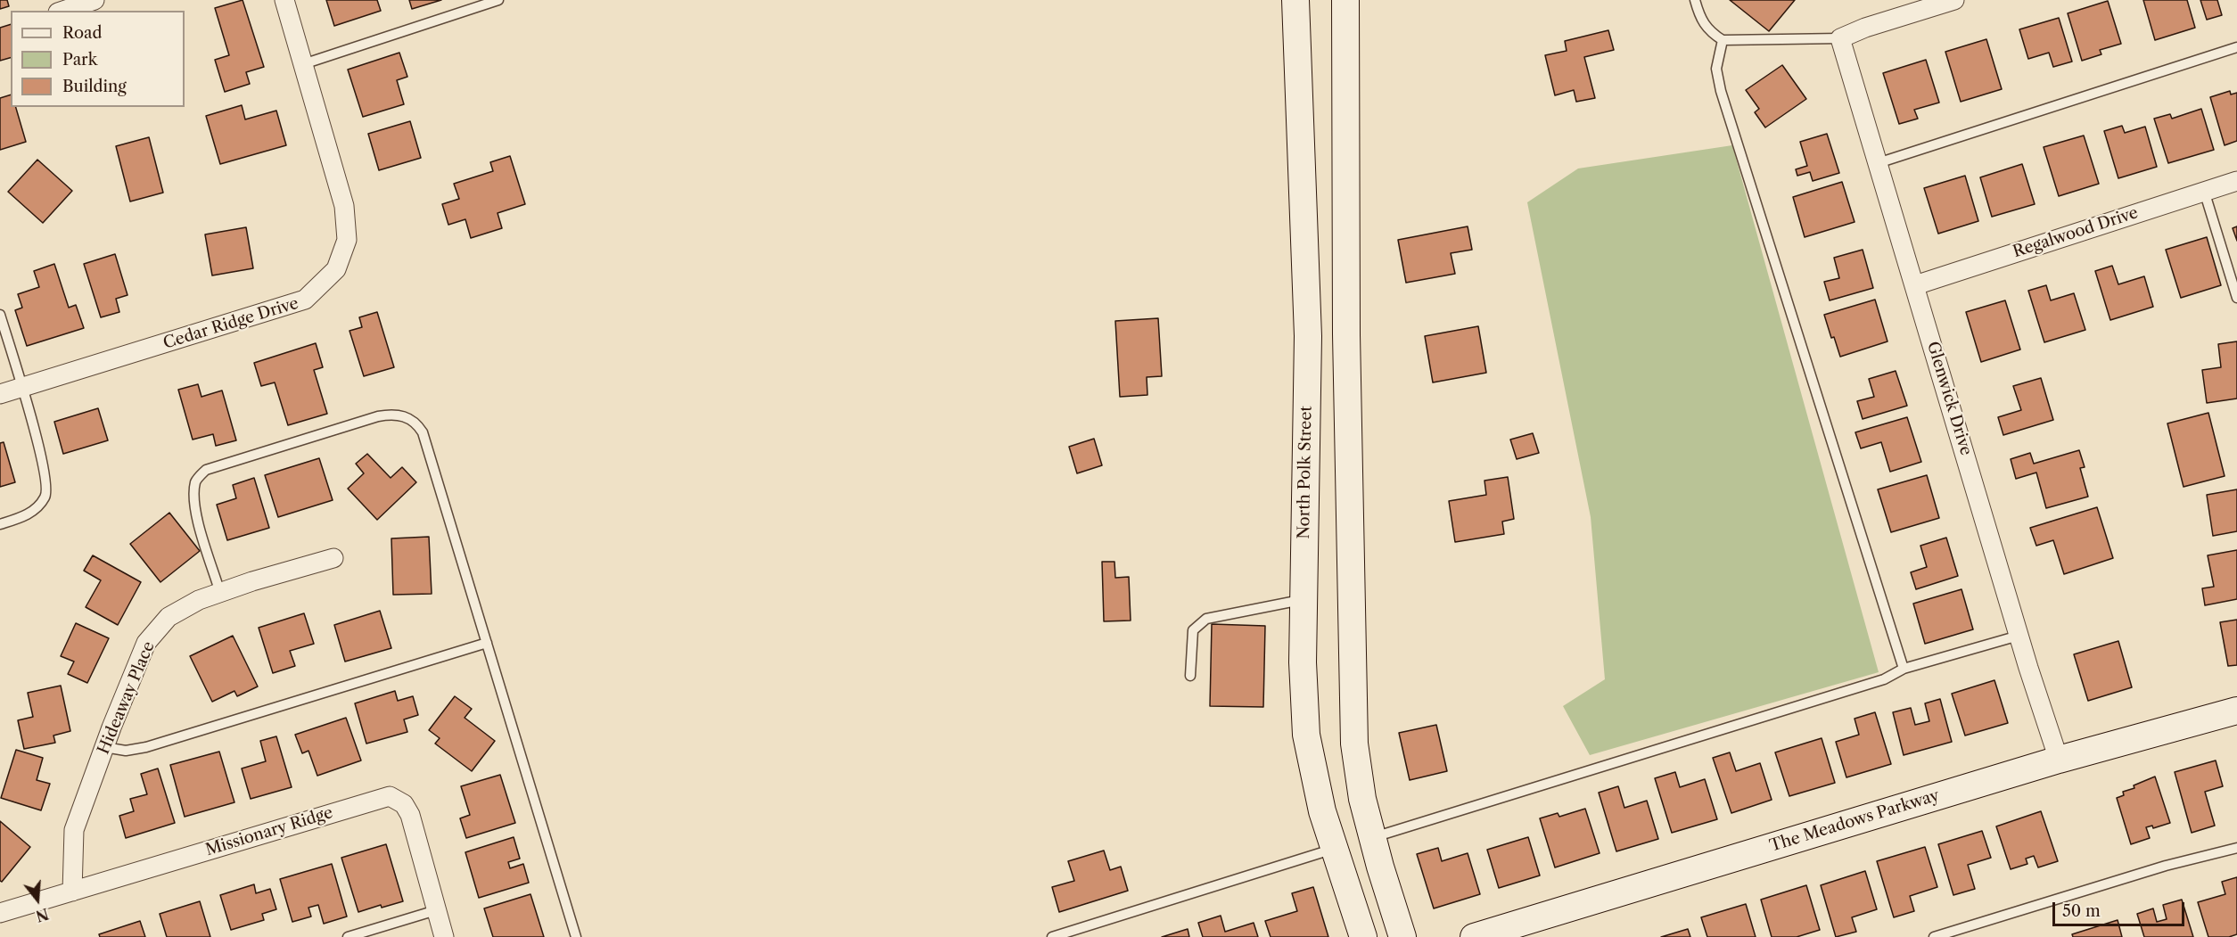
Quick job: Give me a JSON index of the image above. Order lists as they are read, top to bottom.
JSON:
{
  "streets": {
    "main road": ["North Polk Street", "The Meadows Parkway"],
    "street": [
      "Regalwood Drive",
      "Cedar Ridge Drive",
      "Glenwick Drive",
      "Hideaway Place",
      "Missionary Ridge"
    ]
  },
  "crossings": [
    ["Regalwood Drive", "Glenwick Drive"],
    ["Glenwick Drive", "The Meadows Parkway"],
    ["Hideaway Place", "Missionary Ridge"]
  ],
  "legend": ["Road", "Park", "Building"],
  "scale_bar": "50 m",
  "north": "bottom"
}
